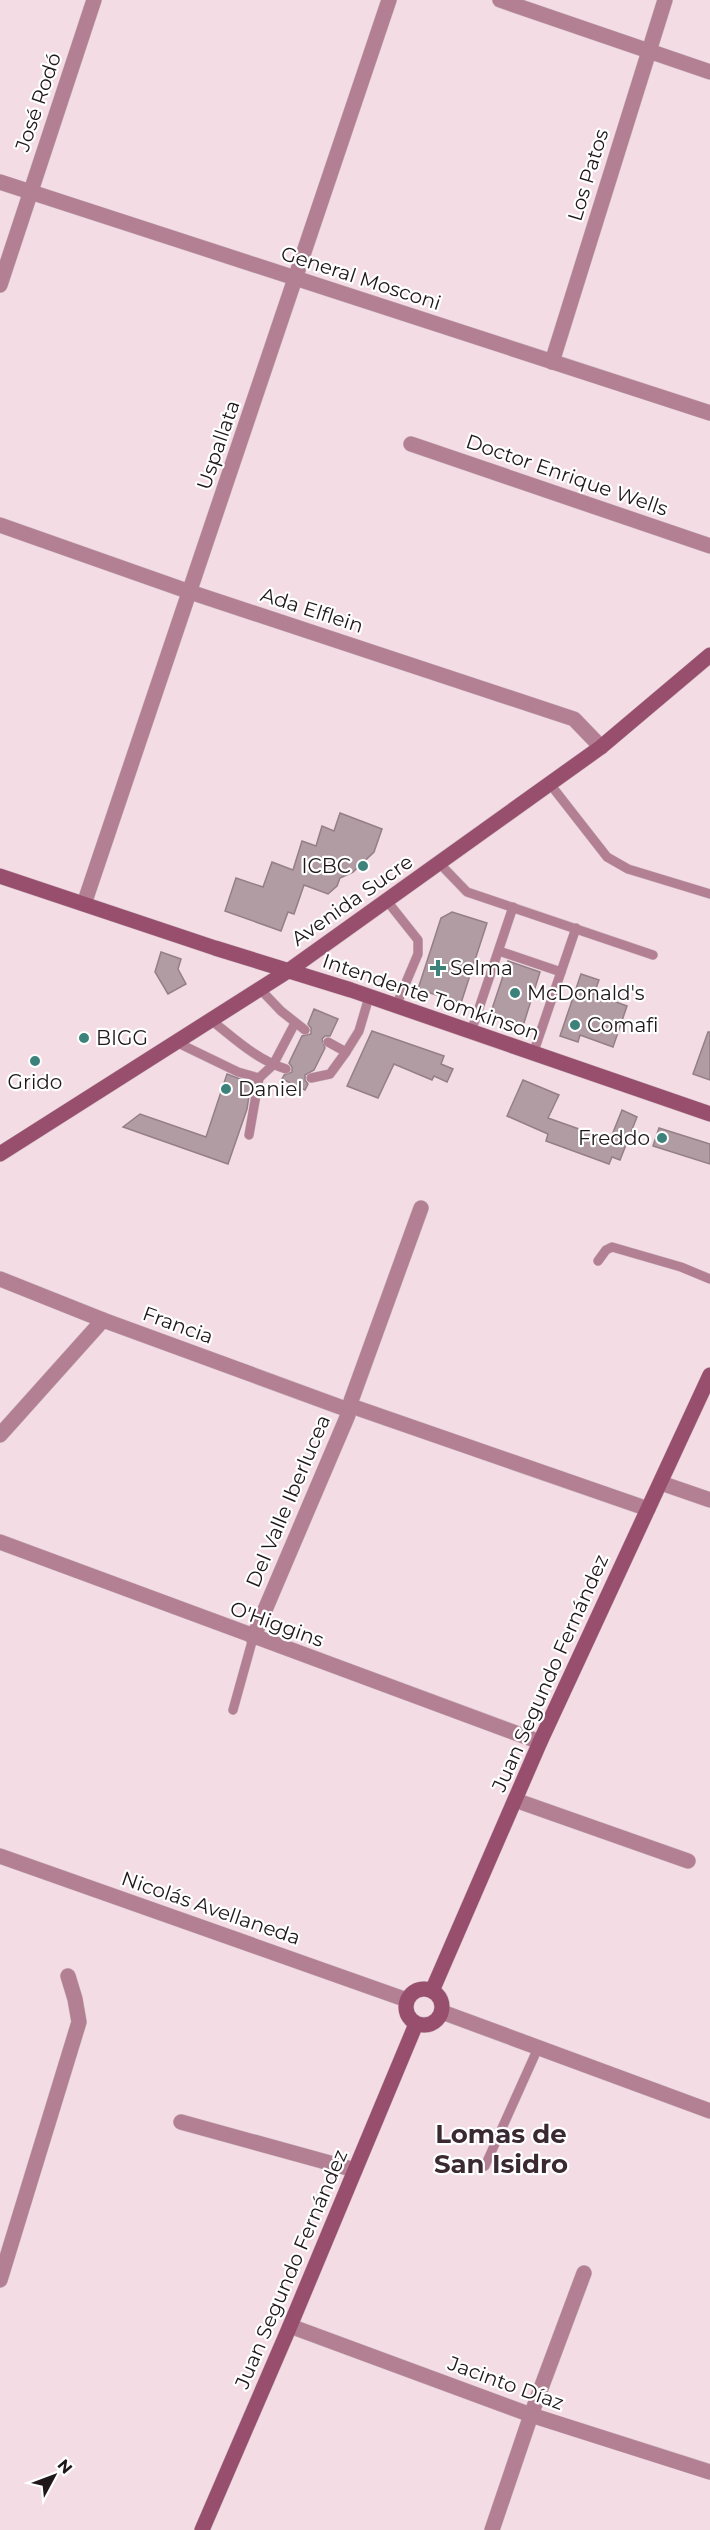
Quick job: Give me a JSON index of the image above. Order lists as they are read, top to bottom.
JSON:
{
  "streets": {
    "main road": ["Avenida Sucre", "Intendente Tomkinson", "Juan Segundo Fernández"],
    "street": [
      "José Rodó",
      "Los Patos",
      "General Mosconi",
      "Uspallata",
      "Doctor Enrique Wells",
      "Ada Elflein",
      "Francia",
      "Del Valle Iberlucea",
      "O'Higgins",
      "Nicolás Avellaneda",
      "Jacinto Díaz"
    ]
  },
  "crossings": [
    ["José Rodó", "General Mosconi"],
    ["Los Patos", "General Mosconi"],
    ["General Mosconi", "Uspallata"],
    ["Uspallata", "Ada Elflein"],
    ["Uspallata", "Intendente Tomkinson"],
    ["Ada Elflein", "Avenida Sucre"],
    ["Avenida Sucre", "Intendente Tomkinson"],
    ["Francia", "Del Valle Iberlucea"],
    ["Francia", "Juan Segundo Fernández"],
    ["Del Valle Iberlucea", "O'Higgins"],
    ["O'Higgins", "Juan Segundo Fernández"],
    ["Juan Segundo Fernández", "Nicolás Avellaneda"],
    ["Juan Segundo Fernández", "Jacinto Díaz"]
  ],
  "districts": ["Lomas de San Isidro"],
  "places": {
    "other": [
      "ICBC",
      "McDonald's",
      "Comafi",
      "BIGG",
      "Grido",
      "Daniel",
      "Freddo"
    ],
    "health": ["Selma"]
  },
  "north": "top right"
}
